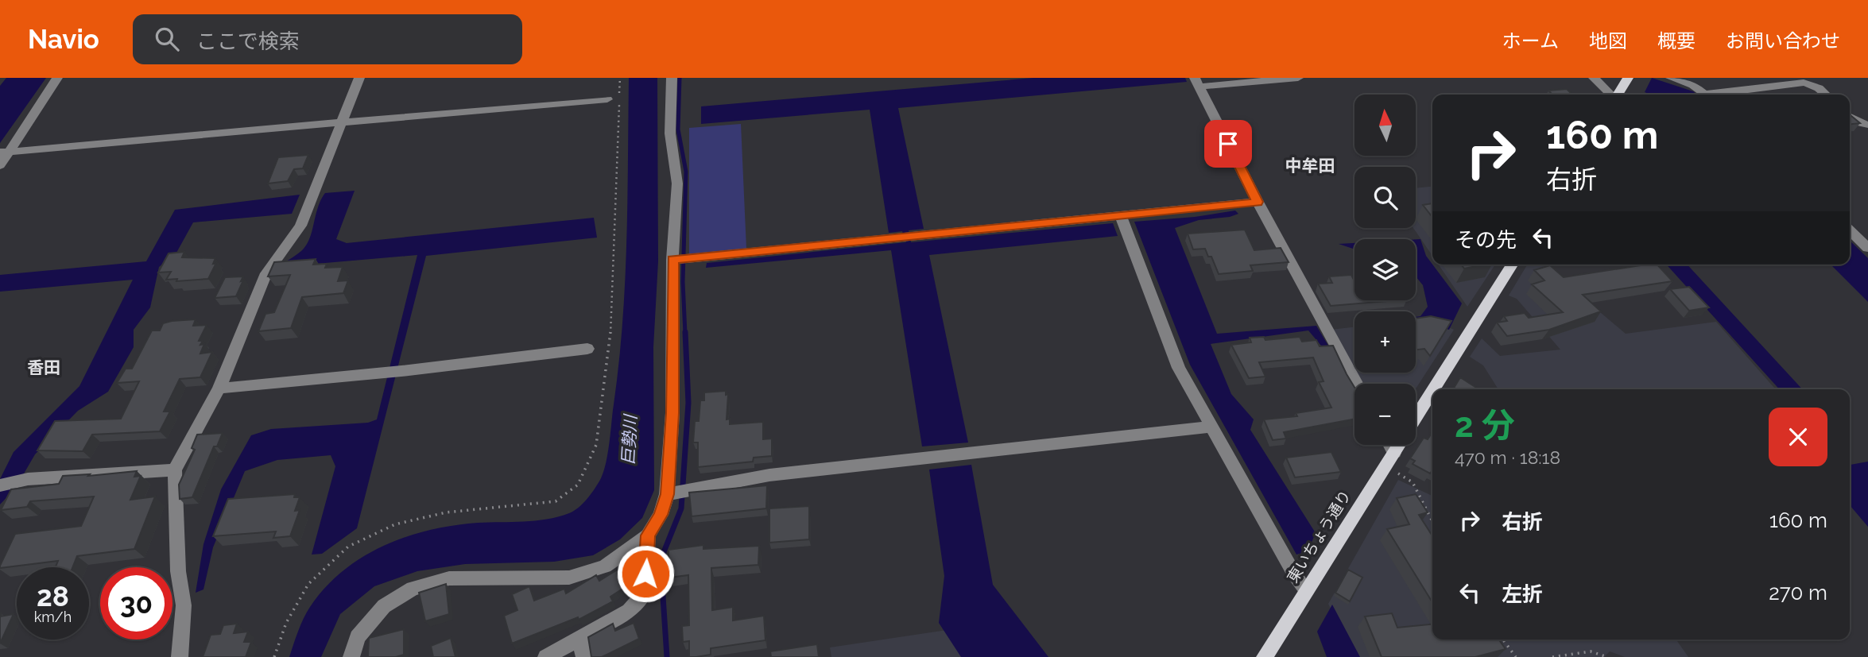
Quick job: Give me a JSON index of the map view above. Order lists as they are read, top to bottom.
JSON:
{
  "streets": {
    "main road": ["東いちょう通り"]
  },
  "districts": ["中牟田", "香田"],
  "water": ["巨勢川"],
  "north": "top",
  "page": {
    "header": "Navio",
    "search": "ここで検索",
    "nav": [
      "ホーム",
      "地図",
      "概要",
      "お問い合わせ"
    ],
    "map_buttons": ["+", "−"],
    "turn": ["160 m", "右折"],
    "then": "その先",
    "heading": ["2 分", "470 m · 18:18"],
    "list": [
      {
        "name": "右折",
        "value": "160 m"
      },
      {
        "name": "左折",
        "value": "270 m"
      }
    ],
    "speed": "28 km/h",
    "limit": "30"
  }
}
